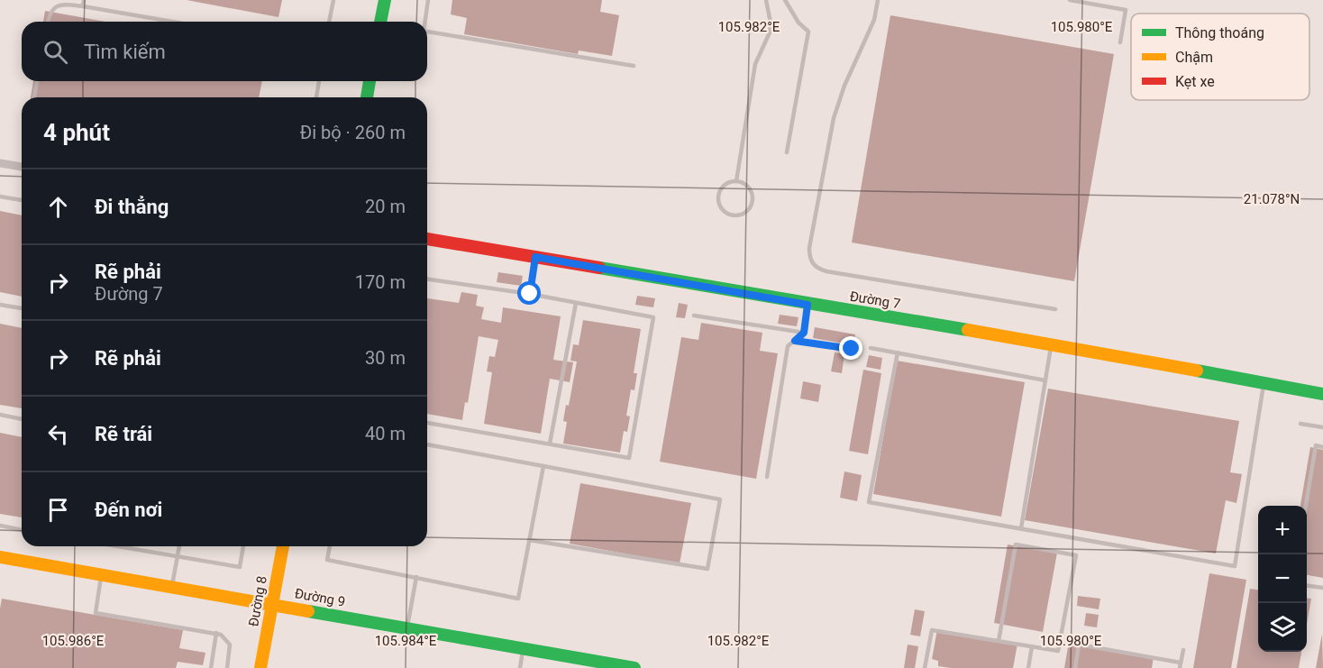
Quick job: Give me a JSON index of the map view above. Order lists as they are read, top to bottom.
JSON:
{
  "streets": {
    "street": ["Đường 7", "Đường 9", "Đường 8"]
  },
  "crossings": [
    ["Đường 9", "Đường 8"]
  ],
  "legend": ["Thông thoáng", "Chậm", "Kẹt xe"],
  "page": {
    "search": "Tìm kiếm",
    "heading": ["4 phút", "Đi bộ · 260 m"],
    "list": [
      ["Đi thẳng", "20 m"],
      ["Rẽ phải", "Đường 7", "170 m"],
      ["Rẽ phải", "30 m"],
      ["Rẽ trái", "40 m"],
      "Đến nơi"
    ],
    "map_buttons": ["+", "−"]
  },
  "coordinates": [
    "105.982°E",
    "105.980°E",
    "21.078°N",
    "105.986°E",
    "105.984°E"
  ]
}
